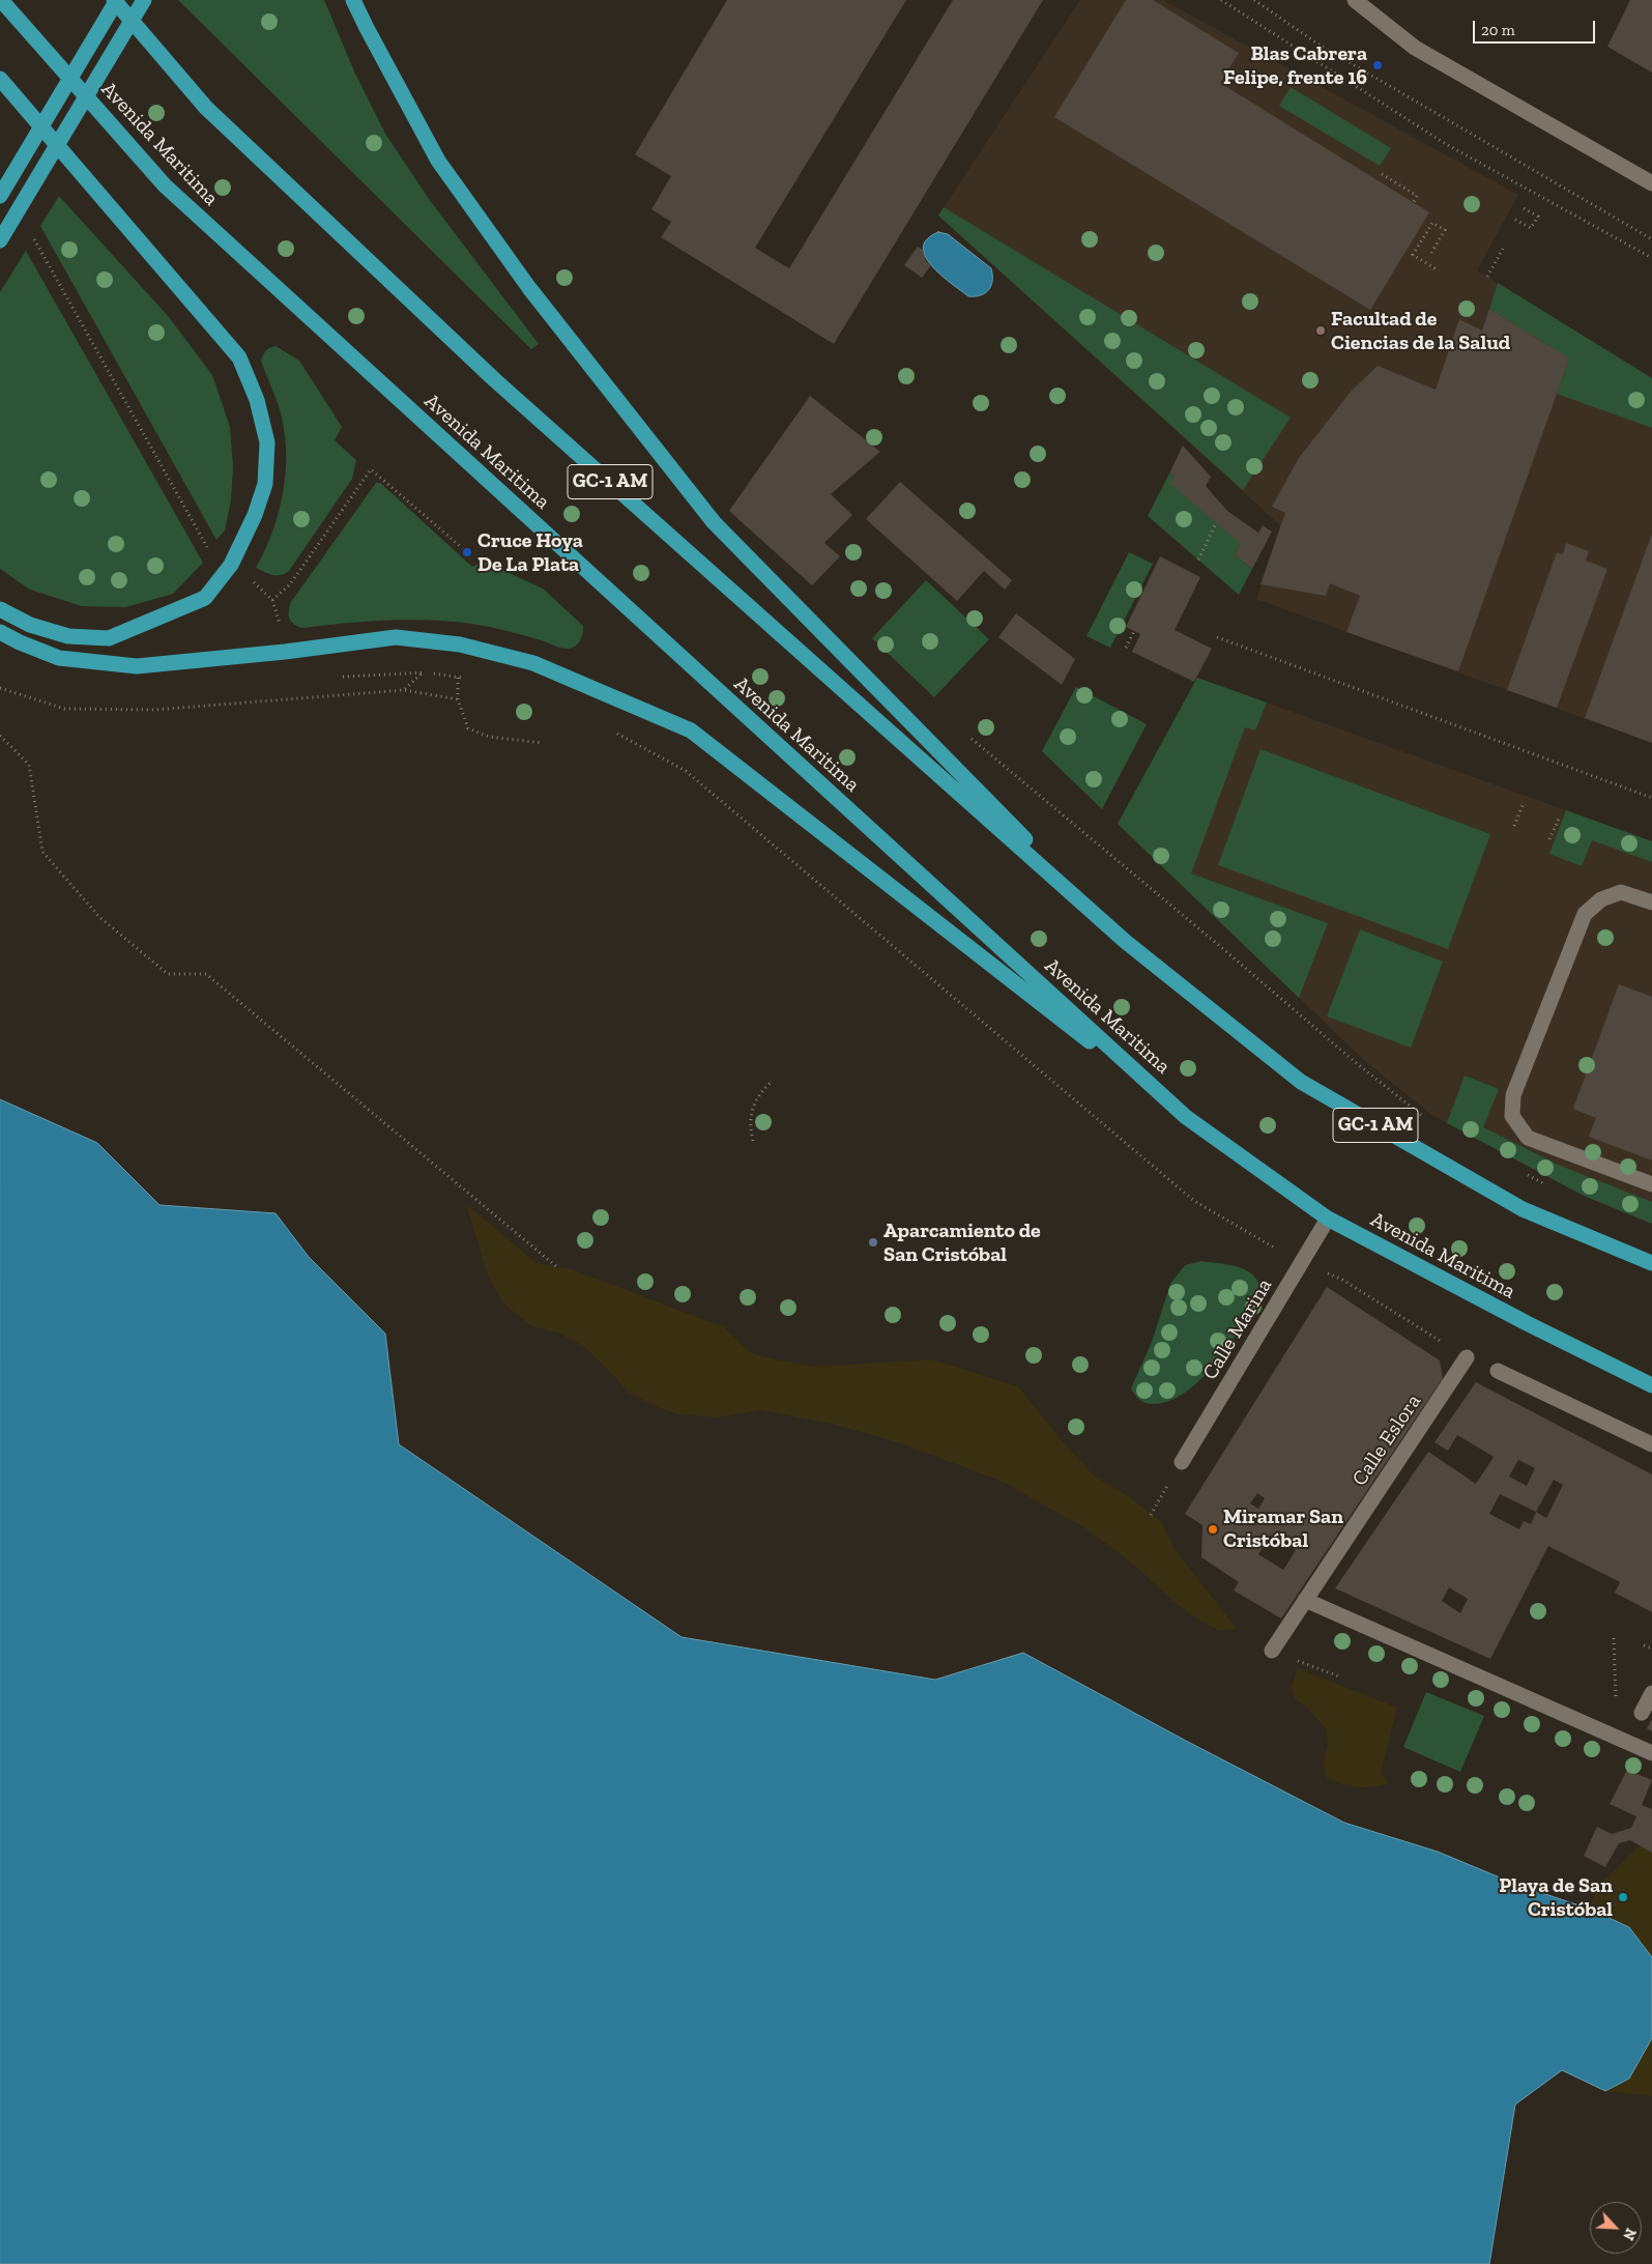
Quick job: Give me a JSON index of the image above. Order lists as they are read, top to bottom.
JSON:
{
  "streets": {
    "highway": ["Avenida Maritima", "GC-1 AM"],
    "street": ["Calle Marina", "Calle Eslora"]
  },
  "crossings": [
    ["Avenida Maritima", "Calle Marina"]
  ],
  "places": [
    "Blas Cabrera Felipe, frente 16",
    "Facultad de Ciencias de la Salud",
    "Cruce Hoya De La Plata",
    "Aparcamiento de San Cristóbal",
    "Miramar San Cristóbal",
    "Playa de San Cristóbal"
  ],
  "scale_bar": "20 m",
  "north": "bottom right"
}
